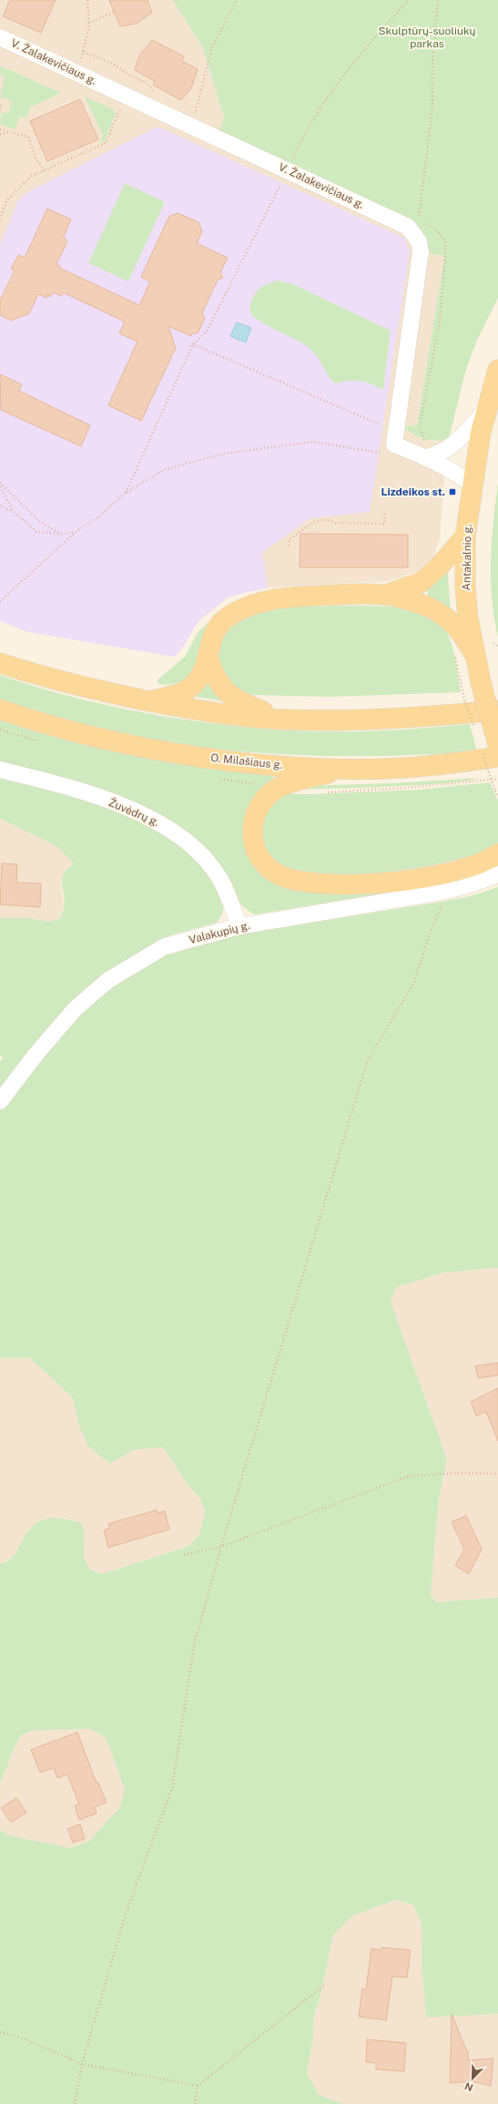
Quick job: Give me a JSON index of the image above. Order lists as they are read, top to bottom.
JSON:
{
  "streets": {
    "main road": ["Antakalnio g.", "O. Milašiaus g."],
    "street": ["V. Žalakevičiaus g.", "Žuvėdrų g.", "Valakupių g."]
  },
  "crossings": [
    ["V. Žalakevičiaus g.", "Antakalnio g."],
    ["Žuvėdrų g.", "Valakupių g."]
  ],
  "parks": ["Skulptūrų-suoliukų parkas"],
  "places": {
    "transit": ["Lizdeikos st."]
  },
  "north": "bottom left"
}
